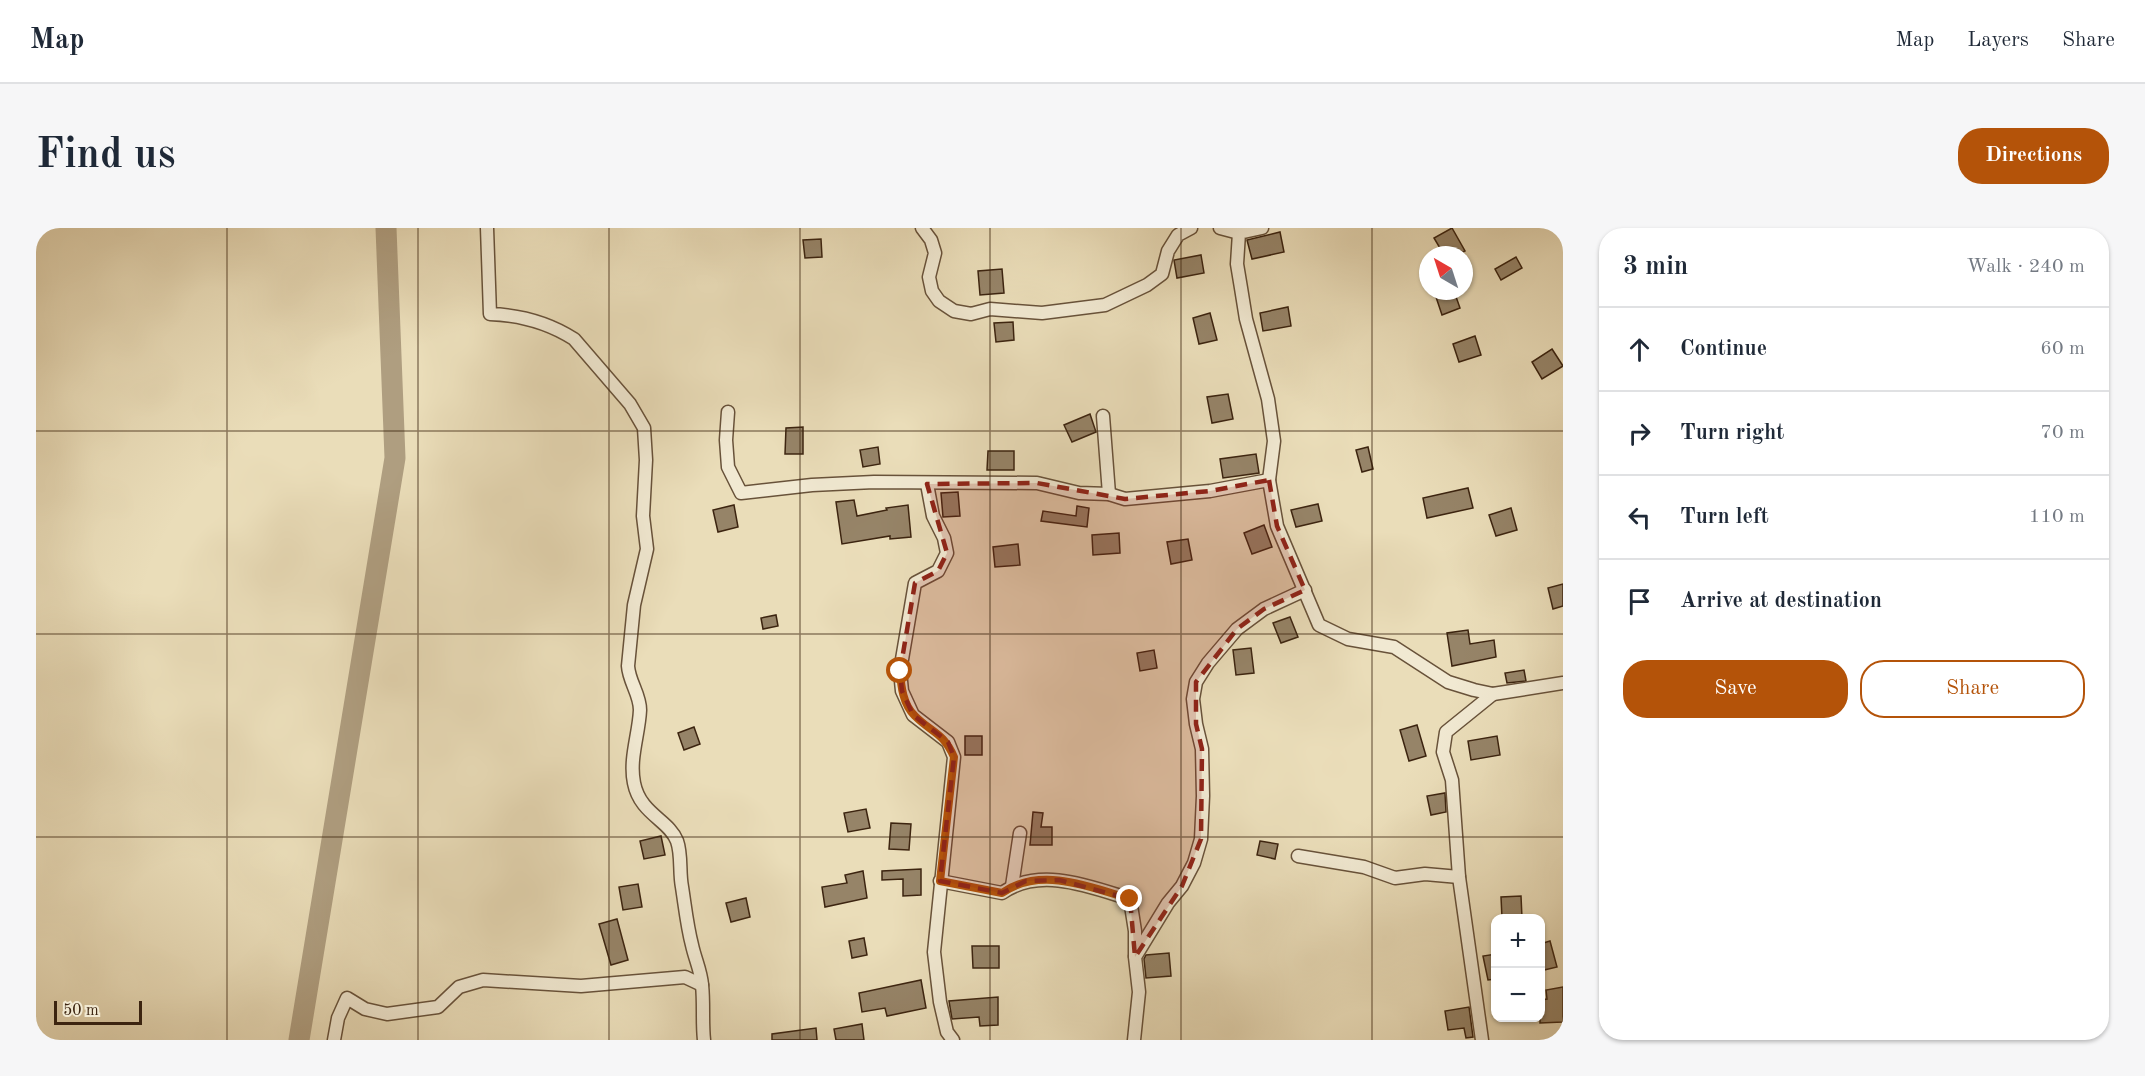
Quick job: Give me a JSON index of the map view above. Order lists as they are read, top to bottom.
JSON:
{
  "scale_bar": "50 m",
  "north": "top left",
  "page": {
    "header": "Map",
    "nav": ["Map", "Layers", "Share"],
    "buttons": [
      "Directions",
      ["Save", "Share"]
    ],
    "title": "Find us",
    "heading": ["3 min", "Walk · 240 m"],
    "list": [
      ["Continue", "60 m"],
      ["Turn right", "70 m"],
      ["Turn left", "110 m"],
      "Arrive at destination"
    ],
    "map_buttons": ["+", "−"],
    "scale": "50 m"
  }
}
